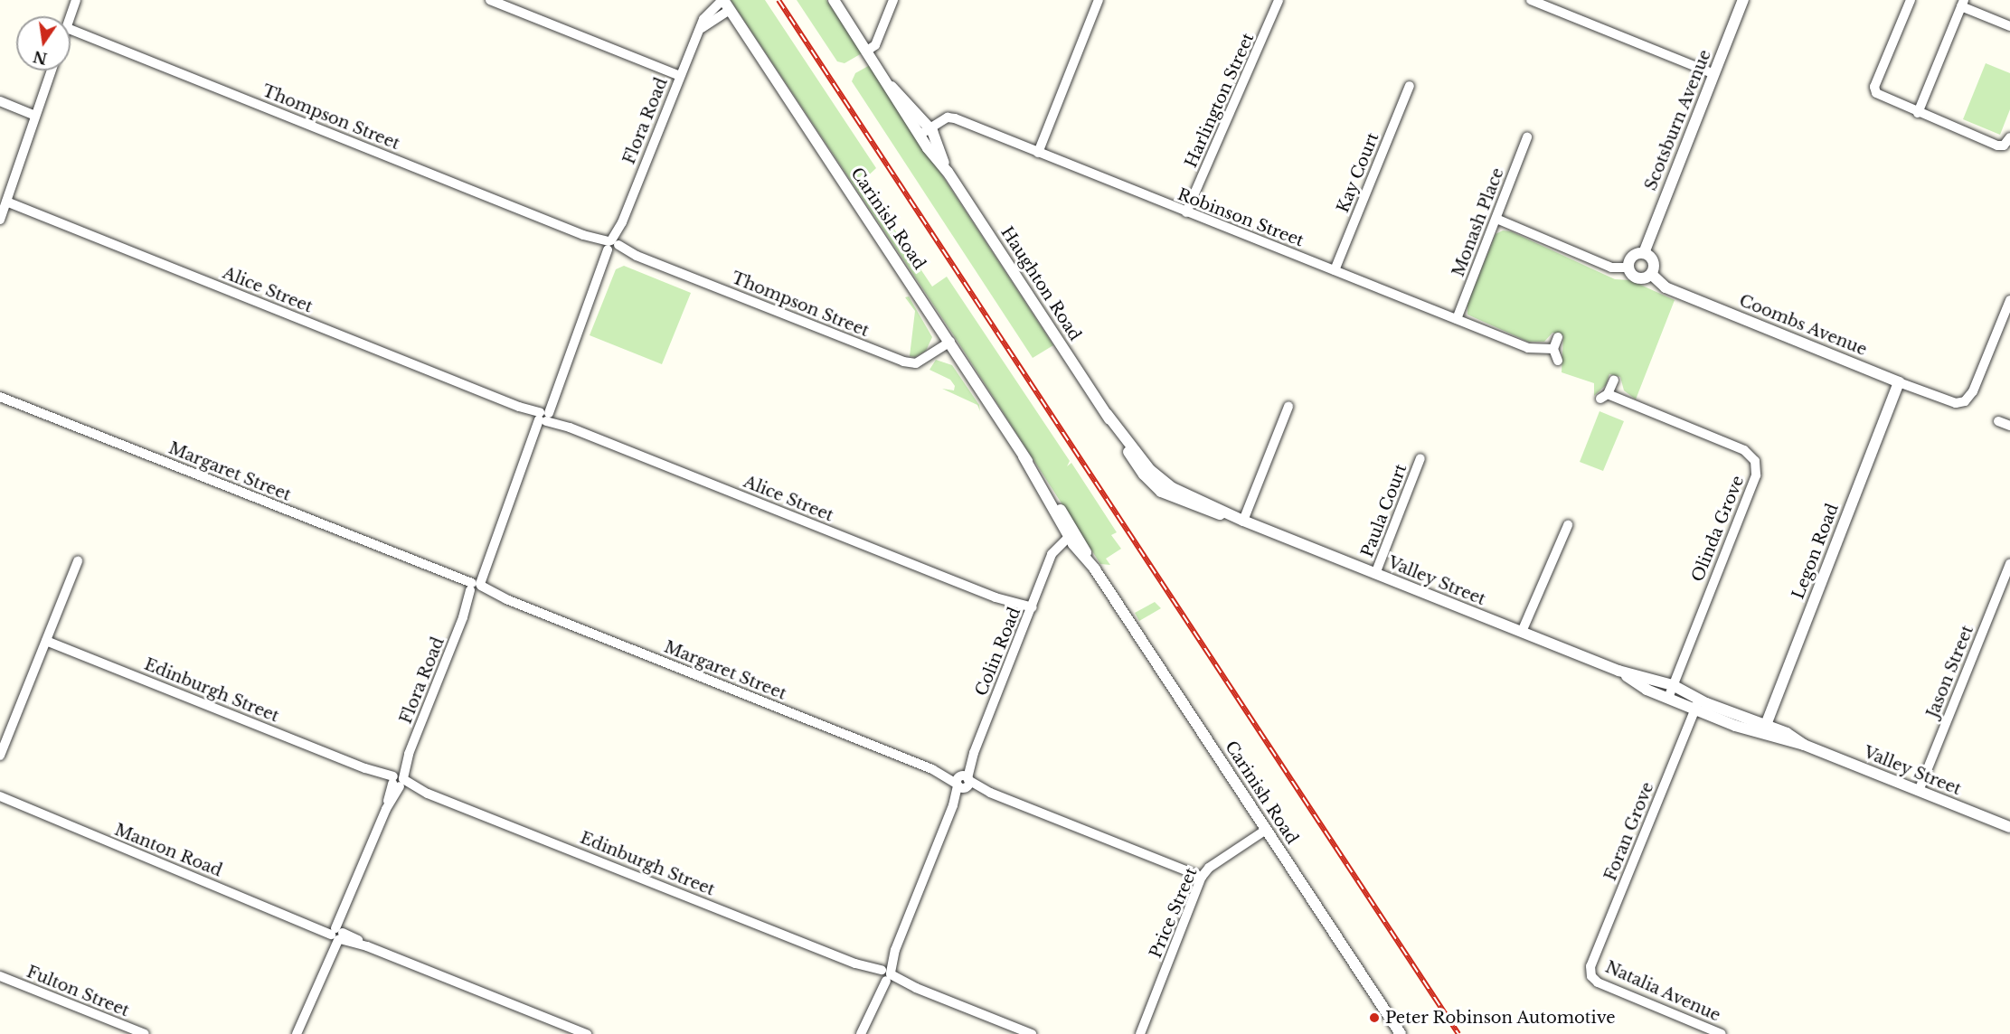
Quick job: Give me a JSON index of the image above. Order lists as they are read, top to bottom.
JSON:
{
  "streets": {
    "street": [
      "Harlington Street",
      "Thompson Street",
      "Scotsburn Avenue",
      "Flora Road",
      "Kay Court",
      "Robinson Street",
      "Carinish Road",
      "Monash Place",
      "Haughton Road",
      "Alice Street",
      "Coombs Avenue",
      "Margaret Street",
      "Paula Court",
      "Olinda Grove",
      "Legon Road",
      "Valley Street",
      "Colin Road",
      "Jason Street",
      "Edinburgh Street",
      "Foran Grove",
      "Manton Road",
      "Price Street",
      "Fulton Street",
      "Natalia Avenue"
    ]
  },
  "crossings": [
    ["Harlington Street", "Robinson Street"],
    ["Thompson Street", "Flora Road"],
    ["Thompson Street", "Carinish Road"],
    ["Scotsburn Avenue", "Coombs Avenue"],
    ["Flora Road", "Carinish Road"],
    ["Flora Road", "Alice Street"],
    ["Flora Road", "Margaret Street"],
    ["Flora Road", "Edinburgh Street"],
    ["Flora Road", "Manton Road"],
    ["Kay Court", "Robinson Street"],
    ["Robinson Street", "Monash Place"],
    ["Robinson Street", "Haughton Road"],
    ["Carinish Road", "Colin Road"],
    ["Carinish Road", "Price Street"],
    ["Haughton Road", "Valley Street"],
    ["Alice Street", "Colin Road"],
    ["Coombs Avenue", "Legon Road"],
    ["Margaret Street", "Colin Road"],
    ["Margaret Street", "Price Street"],
    ["Paula Court", "Valley Street"],
    ["Olinda Grove", "Valley Street"],
    ["Legon Road", "Valley Street"],
    ["Valley Street", "Jason Street"],
    ["Valley Street", "Foran Grove"],
    ["Colin Road", "Edinburgh Street"],
    ["Foran Grove", "Natalia Avenue"]
  ],
  "places": ["Peter Robinson Automotive"],
  "north": "bottom"
}
